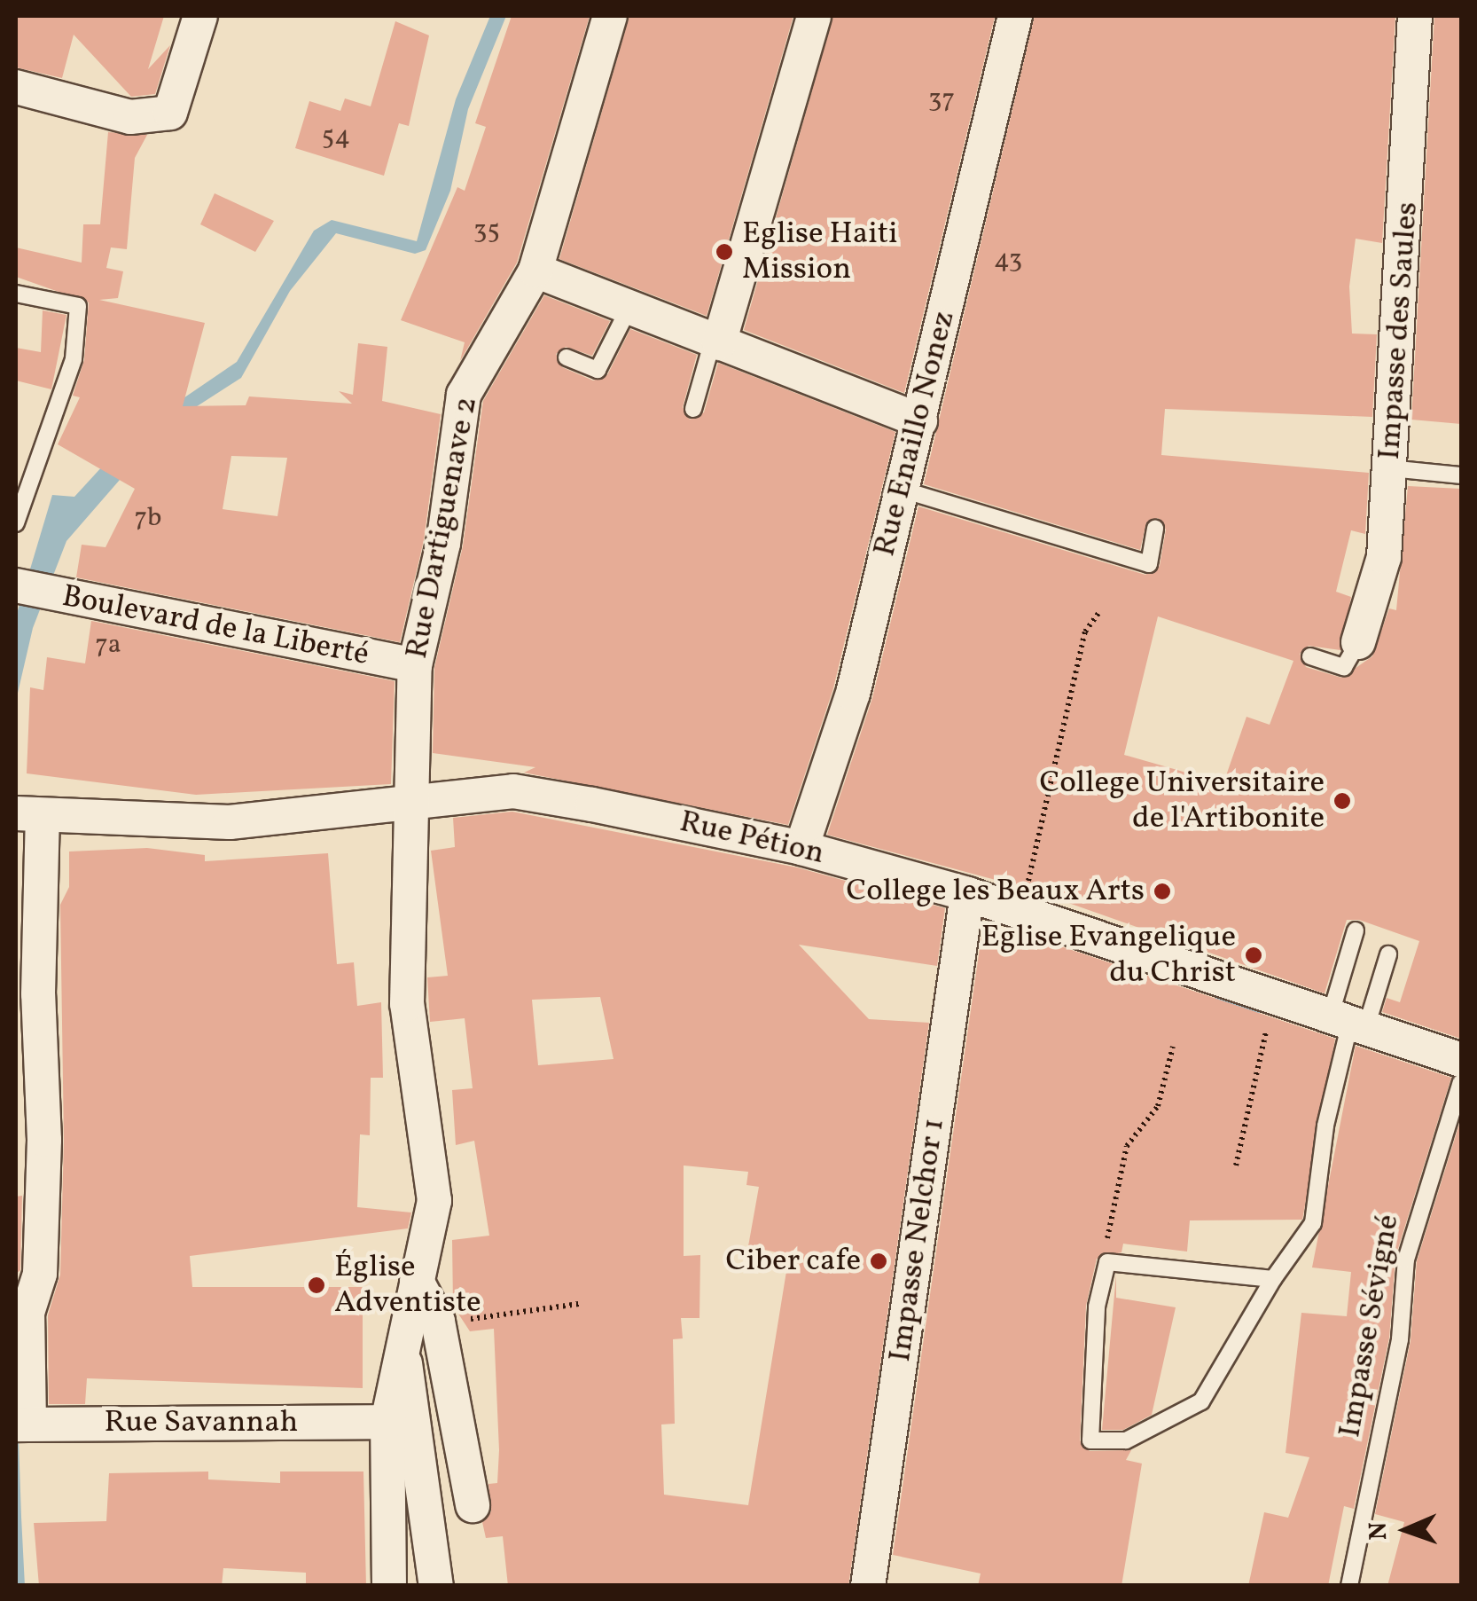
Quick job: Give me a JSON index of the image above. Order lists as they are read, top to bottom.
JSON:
{
  "streets": {
    "street": [
      "Impasse des Saules",
      "Rue Enaillo Nonez",
      "Rue Dartiguenave 2",
      "Boulevard de la Liberté",
      "Rue Pétion",
      "Impasse Nelchor 1",
      "Rue Savannah"
    ],
    "lane": ["Impasse Sévigné"]
  },
  "crossings": [
    ["Rue Enaillo Nonez", "Rue Pétion"],
    ["Rue Dartiguenave 2", "Boulevard de la Liberté"],
    ["Rue Dartiguenave 2", "Rue Pétion"],
    ["Rue Dartiguenave 2", "Rue Savannah"],
    ["Rue Pétion", "Impasse Nelchor 1"]
  ],
  "places": [
    "Eglise Haiti Mission",
    "College Universitaire de l'Artibonite",
    "College les Beaux Arts",
    "Eglise Evangelique du Christ",
    "Ciber cafe",
    "Église Adventiste"
  ],
  "house_numbers": [
    "37",
    "54",
    "35",
    "43",
    "7b",
    "7a"
  ],
  "north": "left"
}
